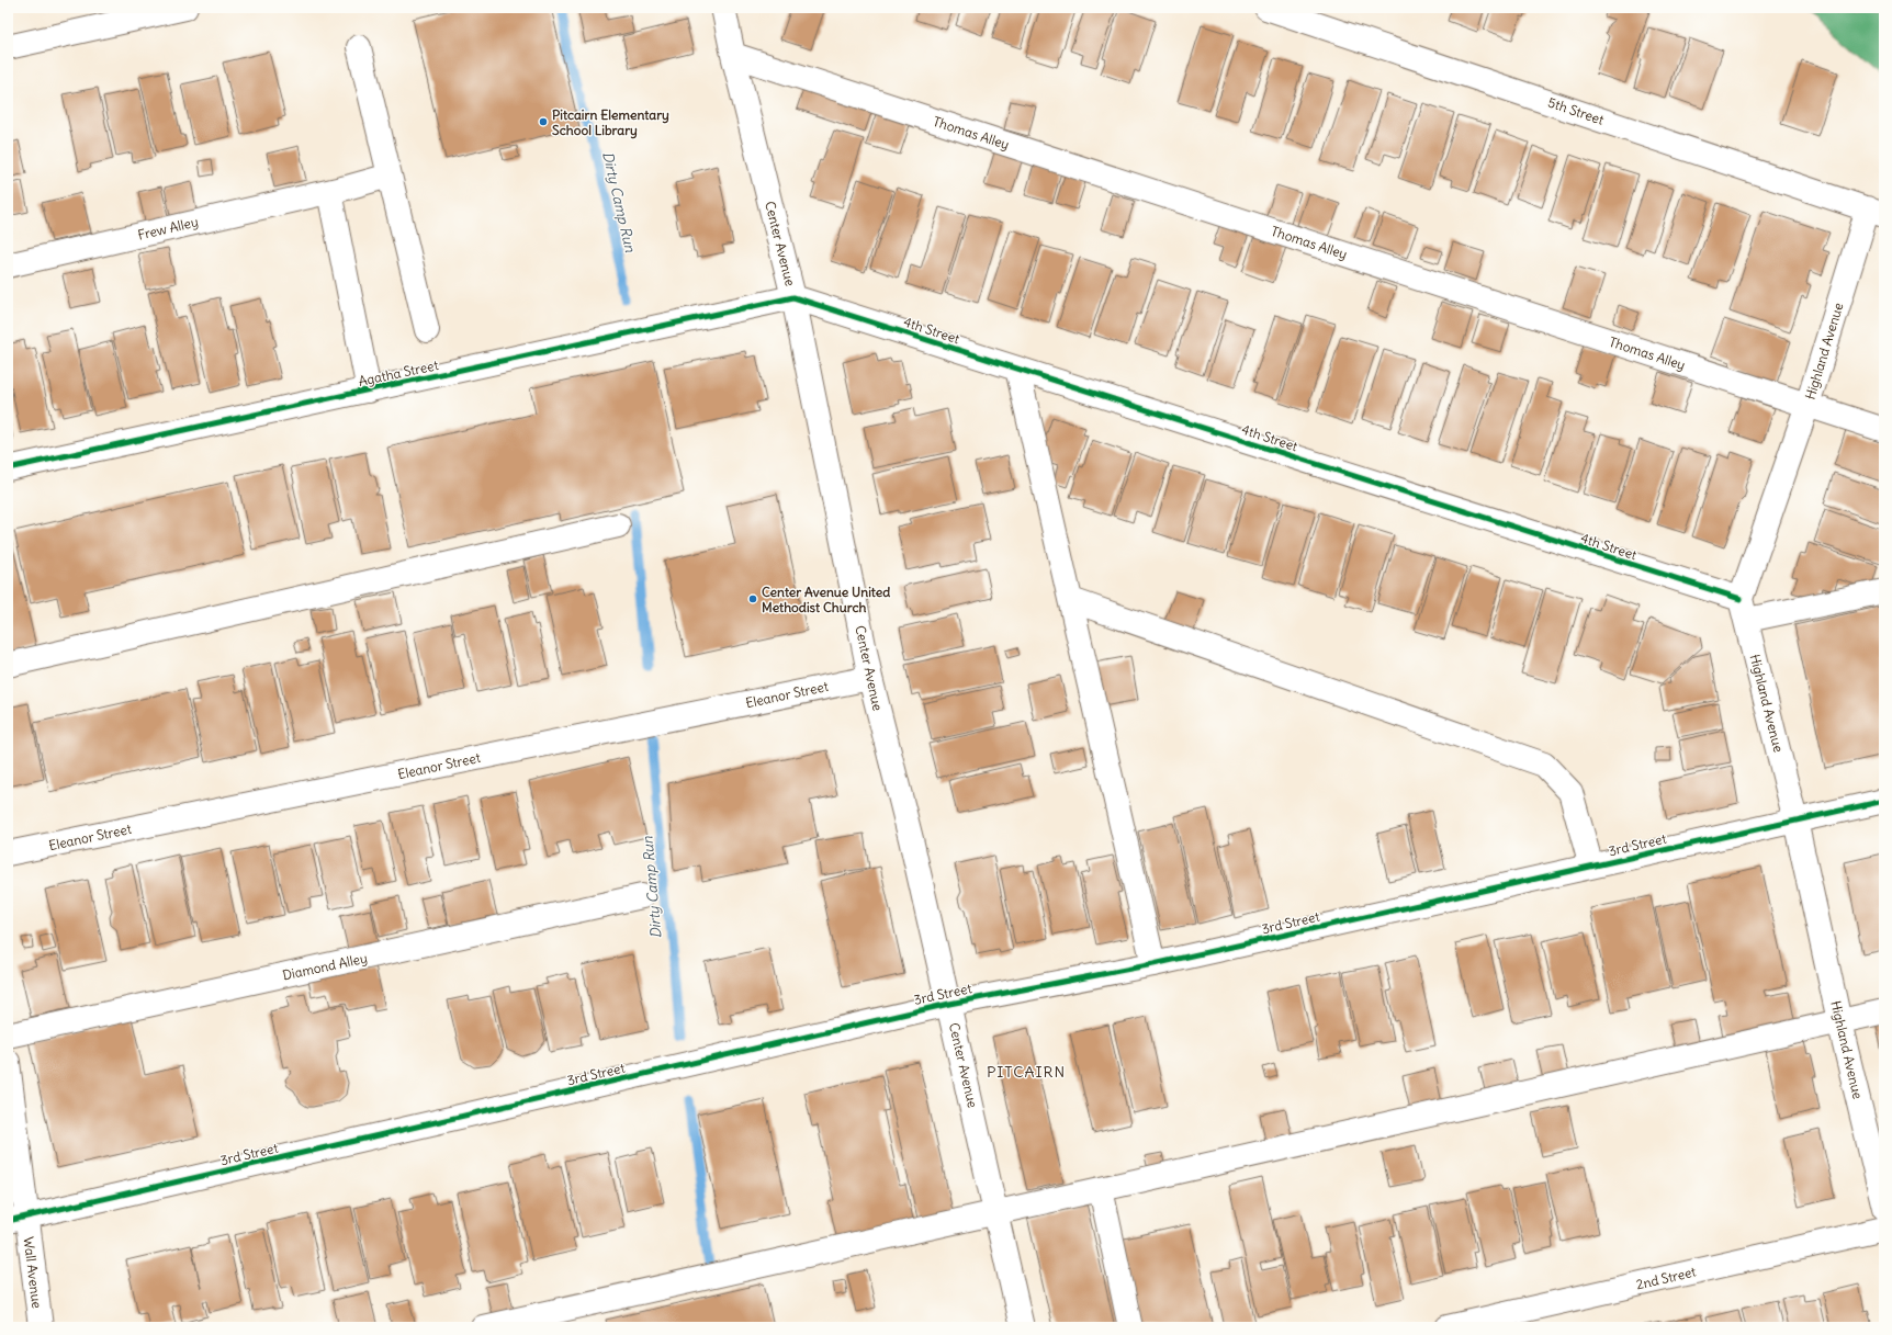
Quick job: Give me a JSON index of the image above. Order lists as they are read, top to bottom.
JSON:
{
  "streets": {
    "street": [
      "5th Street",
      "Thomas Alley",
      "Frew Alley",
      "Center Avenue",
      "4th Street",
      "Highland Avenue",
      "Agatha Street",
      "Eleanor Street",
      "3rd Street",
      "Diamond Alley",
      "Wall Avenue",
      "2nd Street"
    ]
  },
  "crossings": [
    ["5th Street", "Highland Avenue"],
    ["Thomas Alley", "Center Avenue"],
    ["Thomas Alley", "Highland Avenue"],
    ["Center Avenue", "4th Street"],
    ["Center Avenue", "Agatha Street"],
    ["Center Avenue", "Eleanor Street"],
    ["Center Avenue", "3rd Street"],
    ["4th Street", "Highland Avenue"],
    ["4th Street", "Agatha Street"],
    ["Highland Avenue", "3rd Street"],
    ["3rd Street", "Wall Avenue"]
  ],
  "districts": ["PITCAIRN"],
  "water": ["Dirty Camp Run"],
  "places": ["Pitcairn Elementary School Library", "Center Avenue United Methodist Church"]
}
